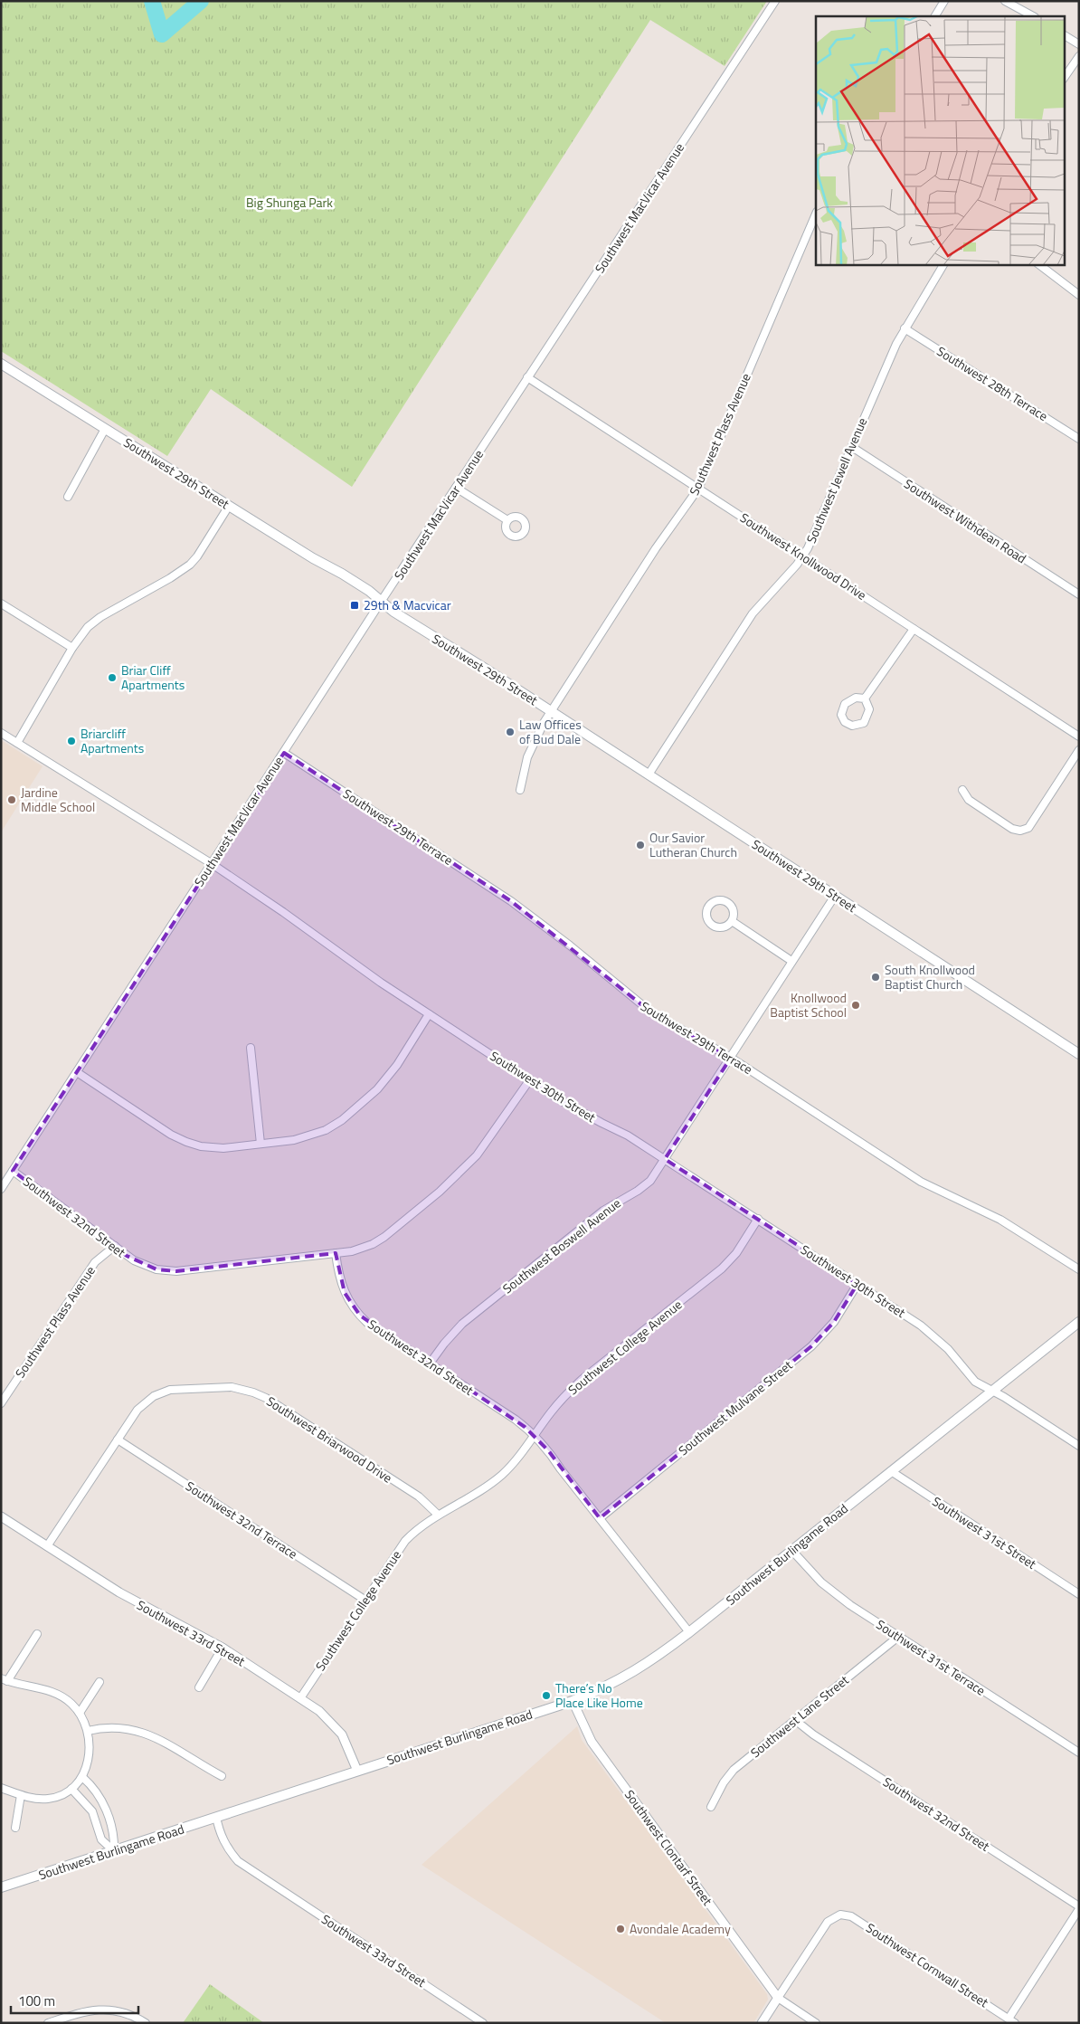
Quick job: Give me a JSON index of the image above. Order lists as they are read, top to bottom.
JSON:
{
  "streets": {
    "main road": ["Southwest 29th Street", "Southwest Burlingame Road"],
    "street": [
      "Southwest MacVicar Avenue",
      "Southwest 28th Terrace",
      "Southwest Plass Avenue",
      "Southwest Jewell Avenue",
      "Southwest Withdean Road",
      "Southwest Knollwood Drive",
      "Southwest 29th Terrace",
      "Southwest 30th Street",
      "Southwest 32nd Street",
      "Southwest Boswell Avenue",
      "Southwest College Avenue",
      "Southwest Mulvane Street",
      "Southwest Briarwood Drive",
      "Southwest 32nd Terrace",
      "Southwest 31st Street",
      "Southwest 33rd Street",
      "Southwest 31st Terrace",
      "Southwest Lane Street",
      "Southwest Clontarf Street",
      "Southwest Cornwall Street"
    ]
  },
  "crossings": [
    ["Southwest MacVicar Avenue", "Southwest 29th Street"],
    ["Southwest MacVicar Avenue", "Southwest Knollwood Drive"],
    ["Southwest MacVicar Avenue", "Southwest 29th Terrace"],
    ["Southwest MacVicar Avenue", "Southwest 30th Street"],
    ["Southwest MacVicar Avenue", "Southwest 32nd Street"],
    ["Southwest 28th Terrace", "Southwest Jewell Avenue"],
    ["Southwest Plass Avenue", "Southwest 29th Street"],
    ["Southwest Plass Avenue", "Southwest Knollwood Drive"],
    ["Southwest Plass Avenue", "Southwest 32nd Street"],
    ["Southwest 29th Street", "Southwest Jewell Avenue"],
    ["Southwest 29th Street", "Southwest Boswell Avenue"],
    ["Southwest Jewell Avenue", "Southwest Withdean Road"],
    ["Southwest Jewell Avenue", "Southwest Knollwood Drive"],
    ["Southwest 29th Terrace", "Southwest Boswell Avenue"],
    ["Southwest 30th Street", "Southwest Boswell Avenue"],
    ["Southwest 30th Street", "Southwest College Avenue"],
    ["Southwest 30th Street", "Southwest Mulvane Street"],
    ["Southwest 30th Street", "Southwest Burlingame Road"],
    ["Southwest 32nd Street", "Southwest Boswell Avenue"],
    ["Southwest 32nd Street", "Southwest College Avenue"],
    ["Southwest 32nd Street", "Southwest Mulvane Street"],
    ["Southwest 32nd Street", "Southwest Burlingame Road"],
    ["Southwest 32nd Street", "Southwest Lane Street"],
    ["Southwest College Avenue", "Southwest Briarwood Drive"],
    ["Southwest College Avenue", "Southwest 32nd Terrace"],
    ["Southwest College Avenue", "Southwest 33rd Street"],
    ["Southwest Briarwood Drive", "Southwest 32nd Terrace"],
    ["Southwest Briarwood Drive", "Southwest 33rd Street"],
    ["Southwest 31st Street", "Southwest Burlingame Road"],
    ["Southwest Burlingame Road", "Southwest 33rd Street"],
    ["Southwest Burlingame Road", "Southwest 31st Terrace"],
    ["Southwest Burlingame Road", "Southwest Clontarf Street"],
    ["Southwest 31st Terrace", "Southwest Lane Street"],
    ["Southwest Clontarf Street", "Southwest Cornwall Street"]
  ],
  "parks": ["Big Shunga Park"],
  "places": {
    "transit": ["29th & Macvicar"],
    "other": [
      "Briar Cliff Apartments",
      "Law Offices of Bud Dale",
      "Briarcliff Apartments",
      "Jardine Middle School",
      "Our Savior Lutheran Church",
      "South Knollwood Baptist Church",
      "Knollwood Baptist School",
      "There’s No Place Like Home",
      "Avondale Academy"
    ]
  },
  "scale_bar": "100 m"
}
